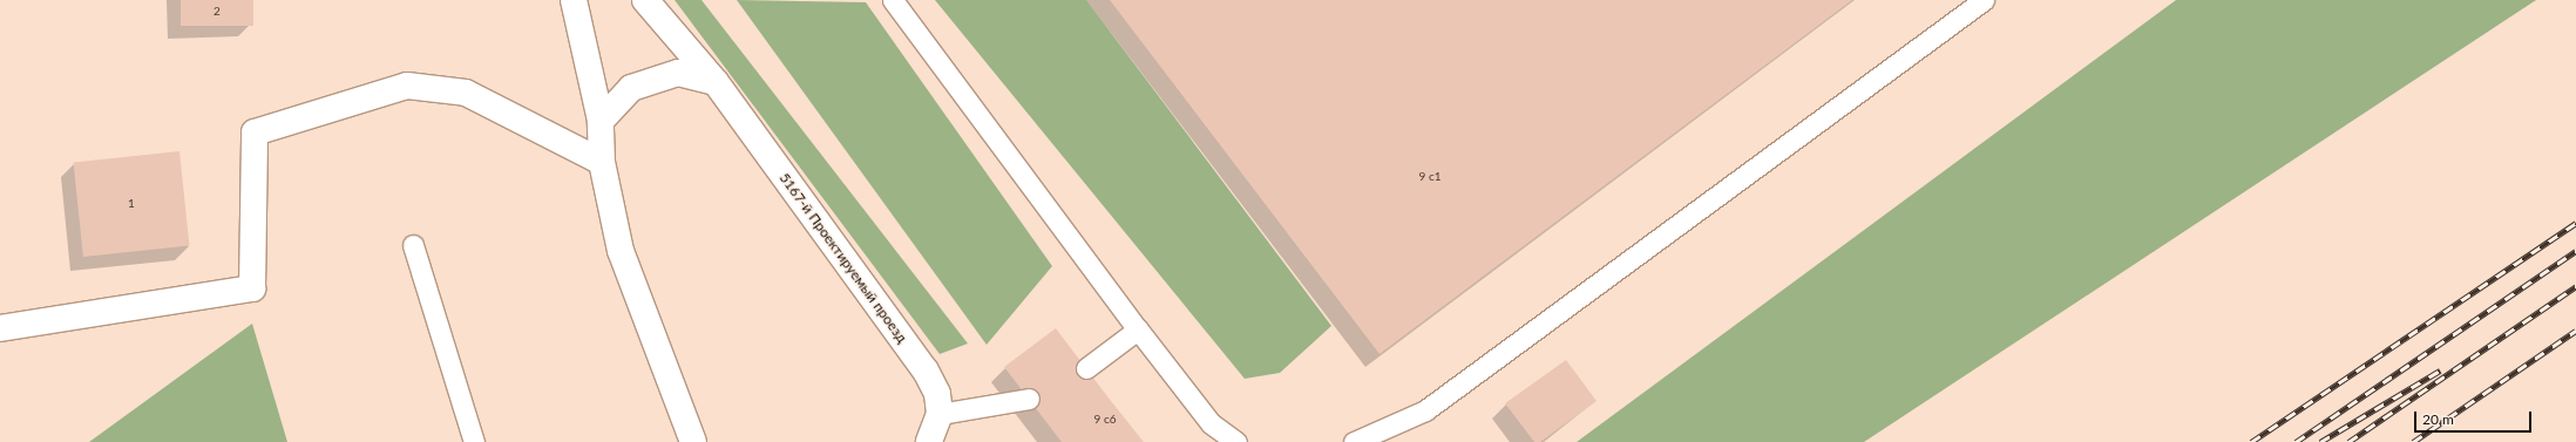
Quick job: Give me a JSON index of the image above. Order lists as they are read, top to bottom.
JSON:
{
  "streets": {
    "street": ["5167-й Проектируемый проезд"]
  },
  "house_numbers": [
    "2",
    "9 с1",
    "1",
    "9 с6"
  ],
  "scale_bar": "20 m"
}
